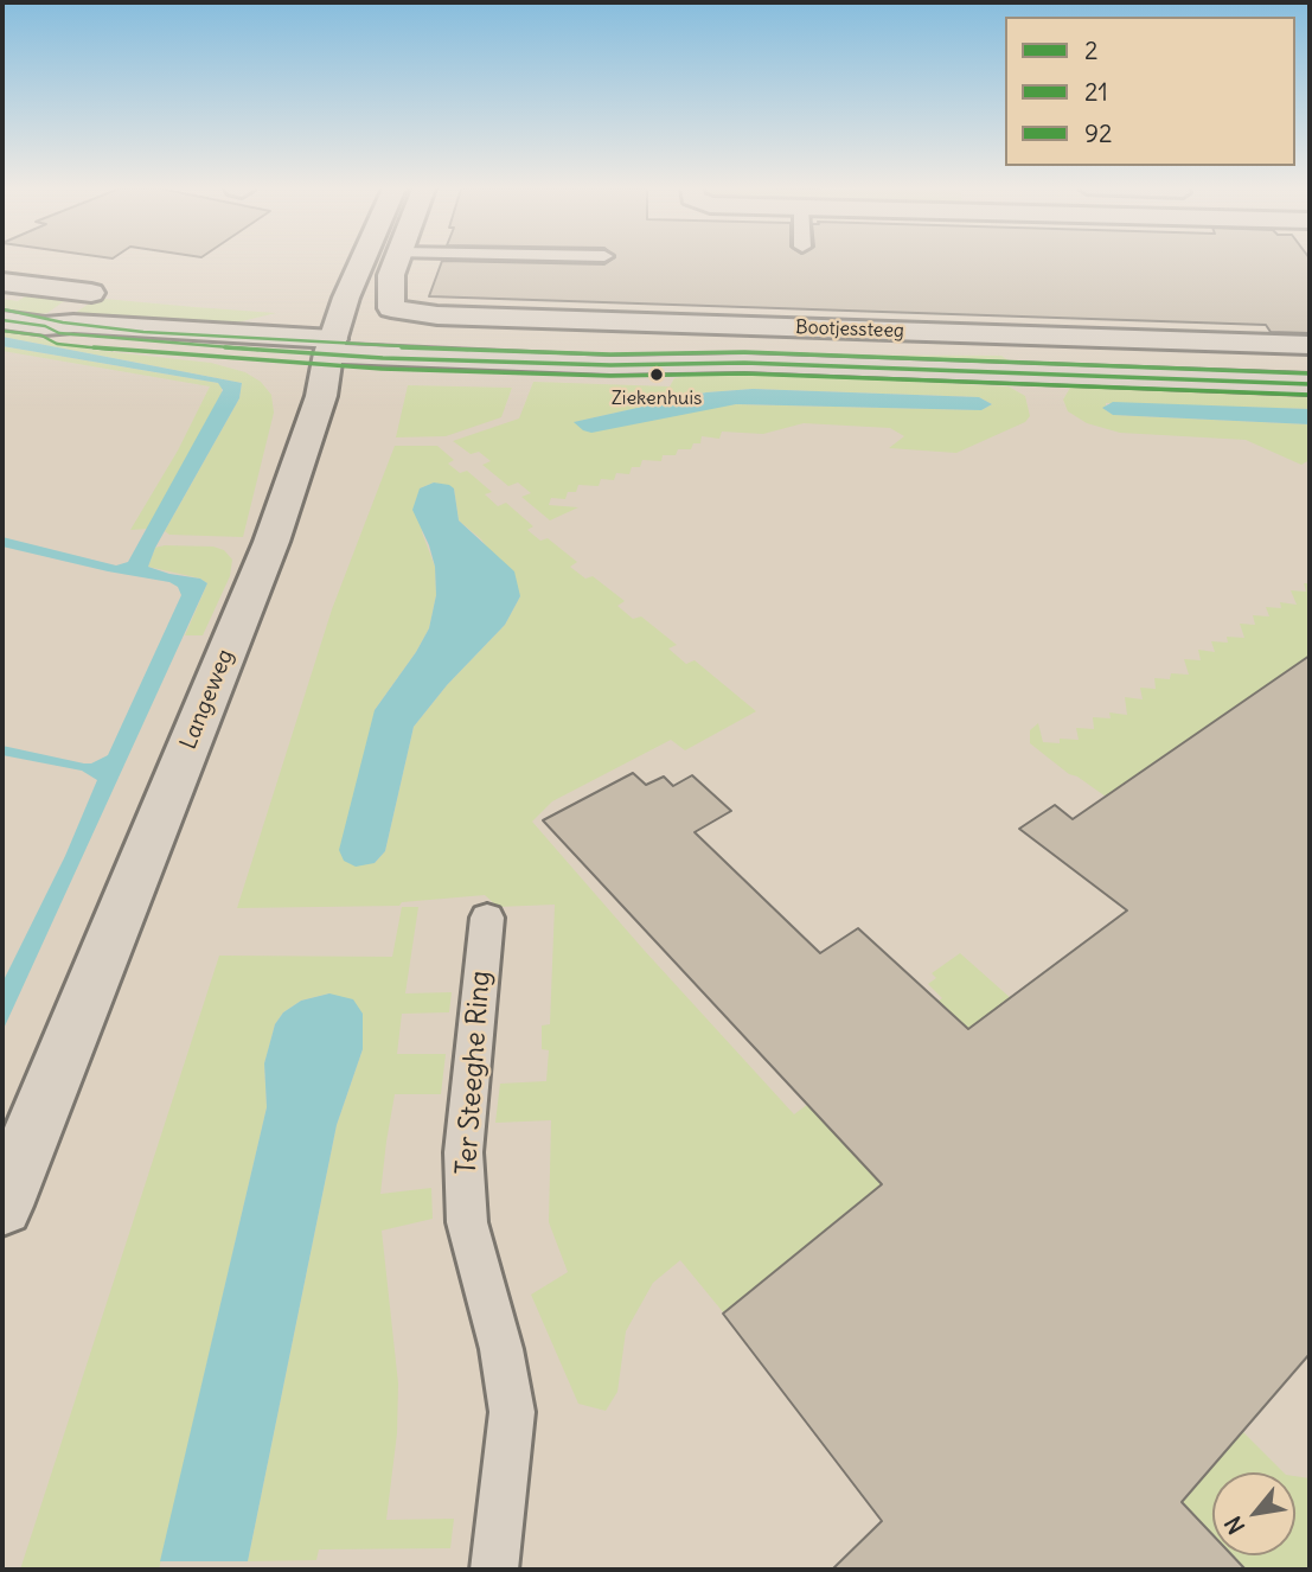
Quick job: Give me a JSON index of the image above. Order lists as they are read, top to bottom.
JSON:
{
  "streets": {
    "main road": ["Bootjessteeg", "Langeweg"],
    "lane": ["Ter Steeghe Ring"]
  },
  "crossings": [
    ["Bootjessteeg", "Langeweg"]
  ],
  "places": ["Ziekenhuis"],
  "lines": ["transit line 92", "transit line 2", "transit line 21"],
  "legend": ["2", "21", "92"],
  "north": "bottom left"
}
